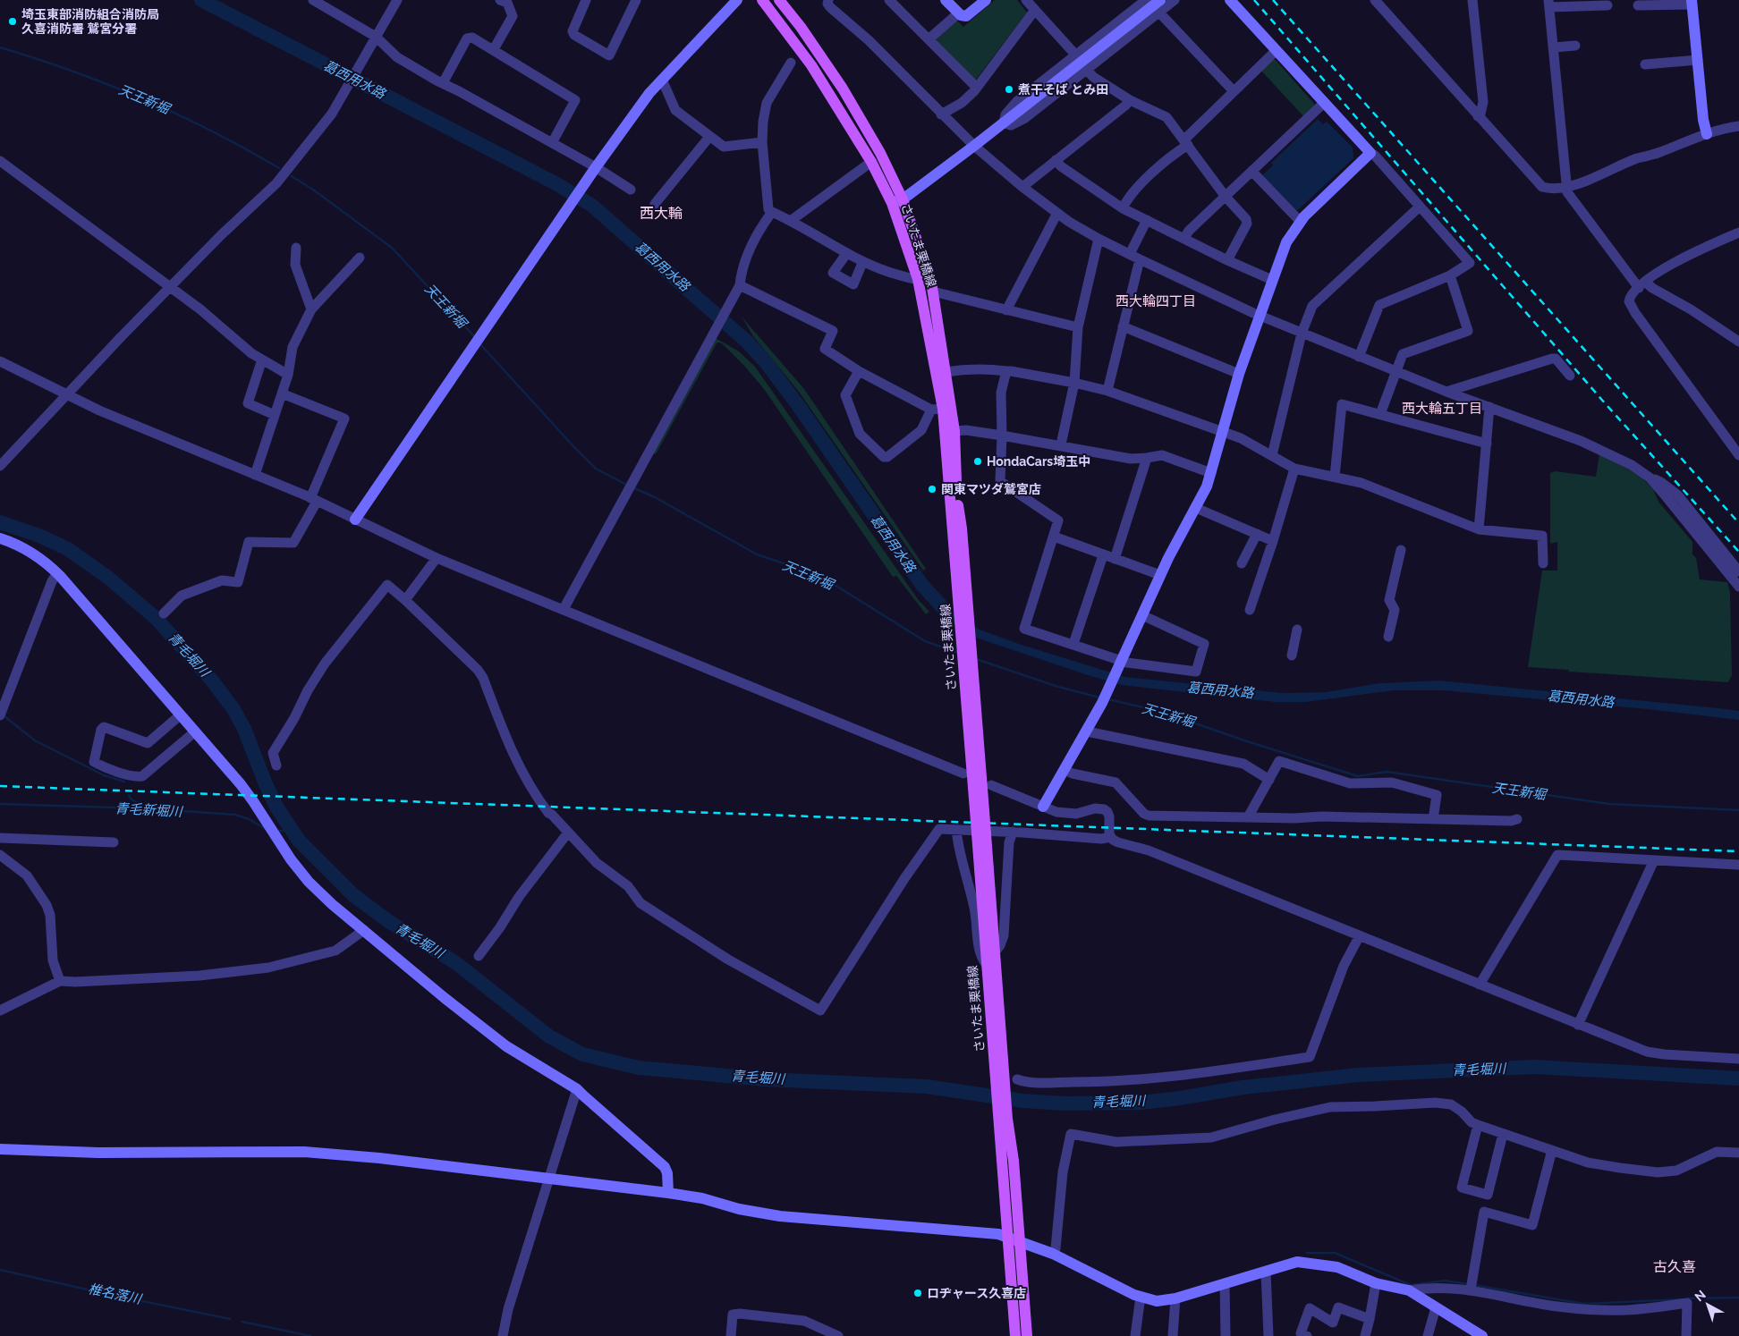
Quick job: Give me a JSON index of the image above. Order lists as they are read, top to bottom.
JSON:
{
  "streets": {
    "main road": ["さいたま栗橋線"]
  },
  "districts": [
    "西大輪",
    "西大輪四丁目",
    "西大輪五丁目",
    "古久喜"
  ],
  "water": [
    "葛西用水路",
    "天王新堀",
    "青毛堀川",
    "青毛新堀川",
    "椎名落川"
  ],
  "places": [
    "埼玉東部消防組合消防局 久喜消防署 鷲宮分署",
    "煮干そば とみ田",
    "HondaCars埼玉中",
    "関東マツダ鷲宮店",
    "ロヂャース久喜店"
  ],
  "north": "top left"
}
